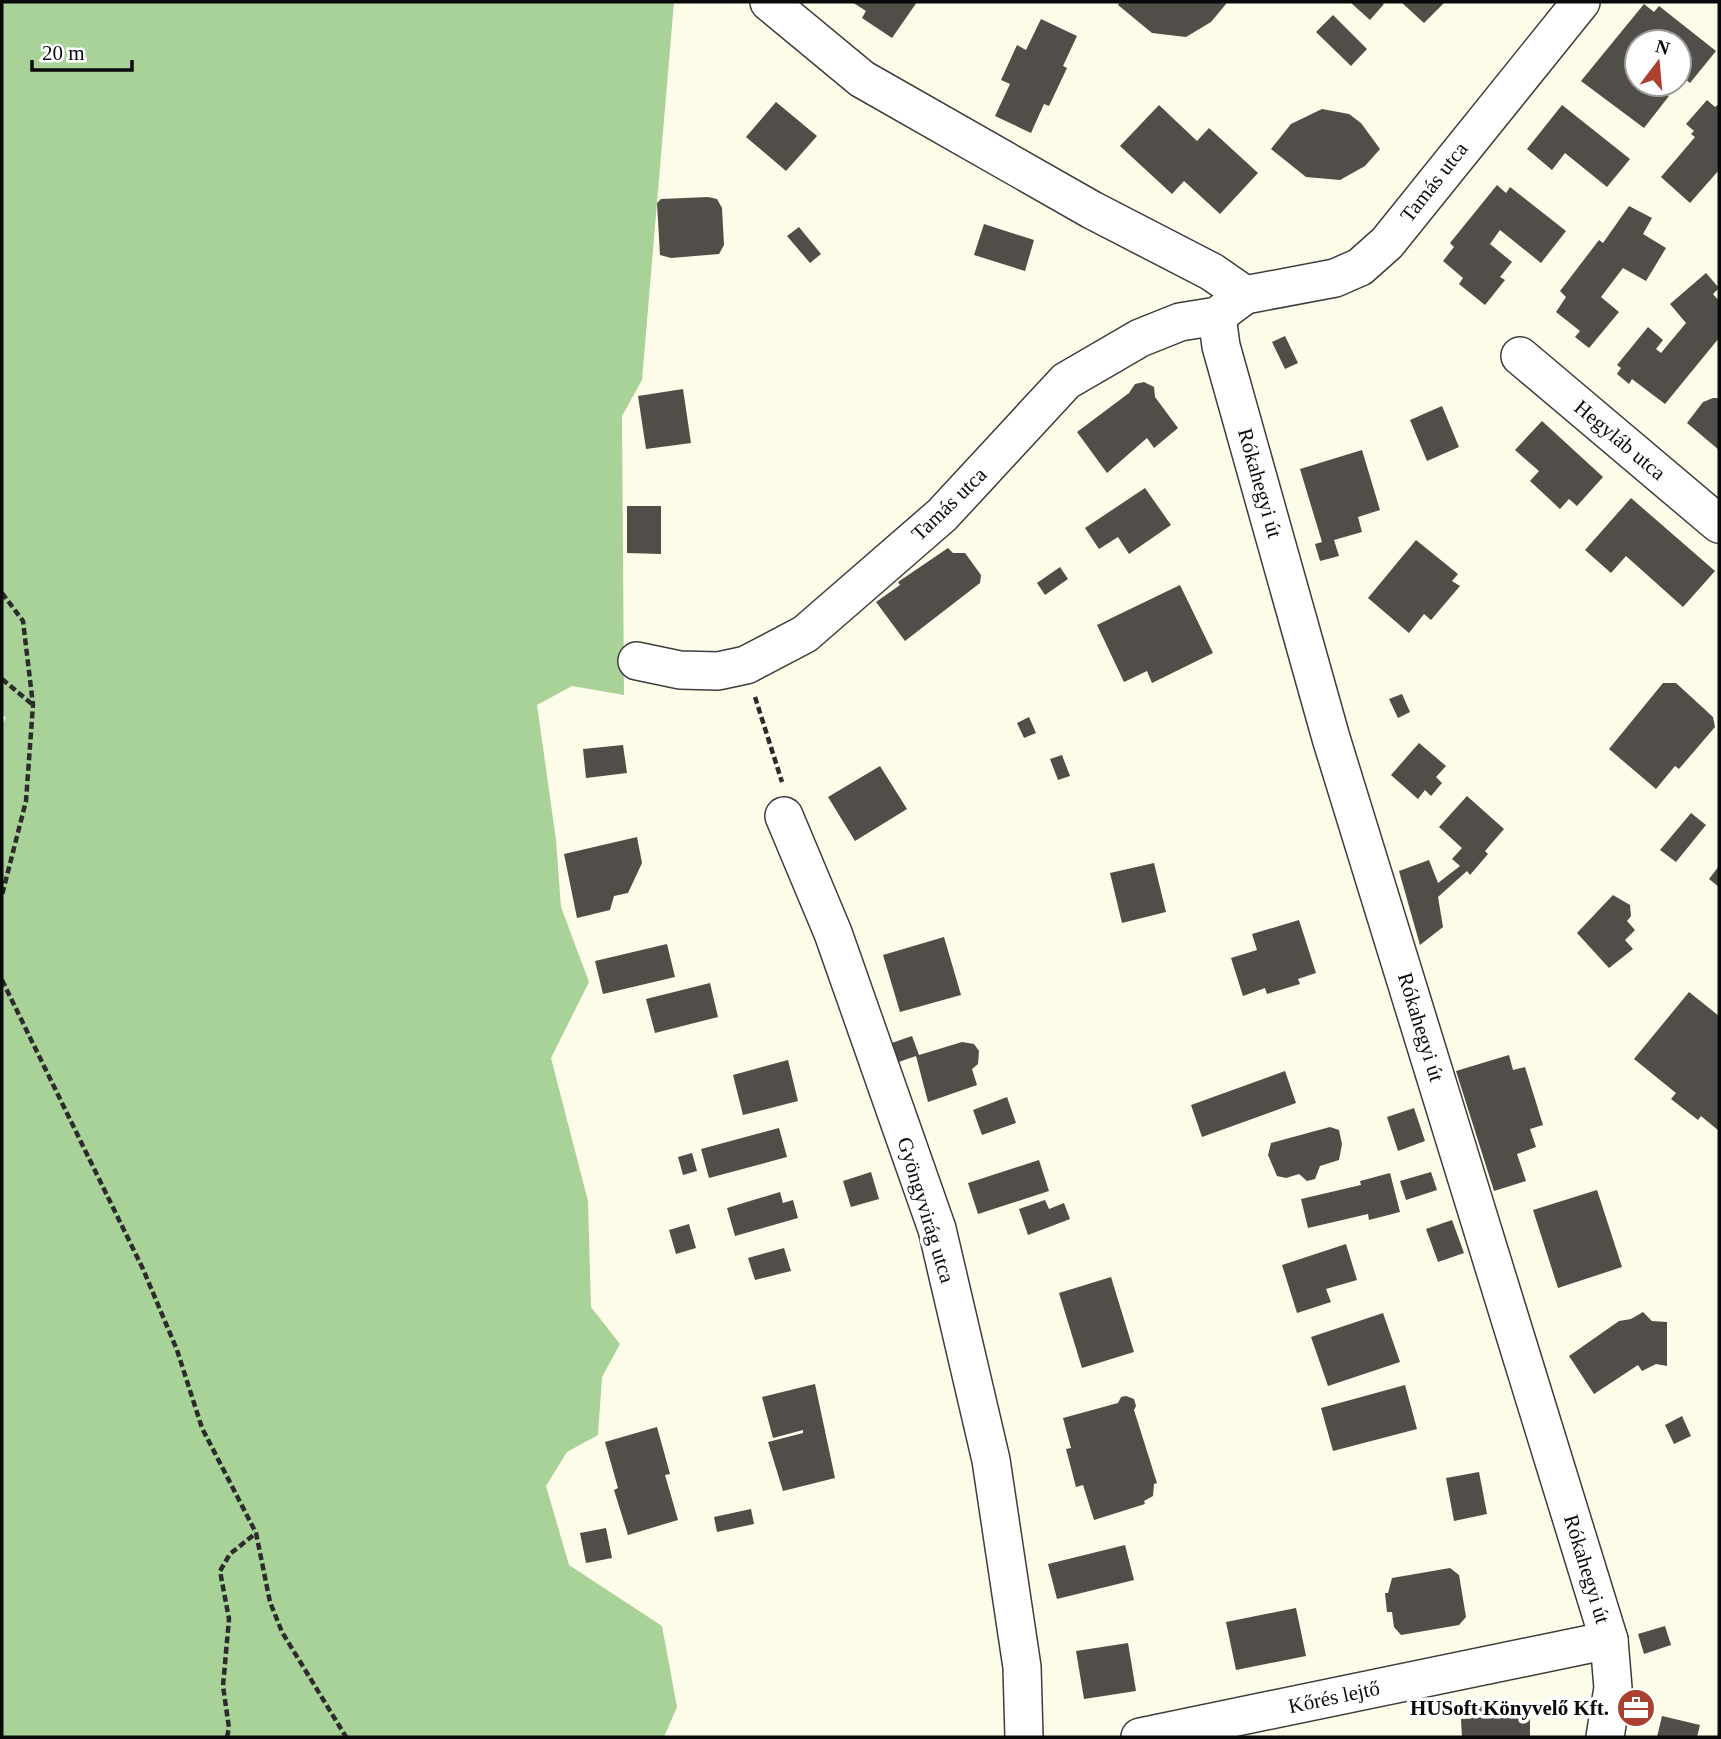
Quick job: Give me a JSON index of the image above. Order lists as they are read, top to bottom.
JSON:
{
  "streets": {
    "street": [
      "Tamás utca",
      "Hegyláb utca",
      "Rókahegyi út",
      "Gyöngyvirág utca",
      "Kőrés lejtő"
    ]
  },
  "crossings": [
    ["Tamás utca", "Rókahegyi út"],
    ["Rókahegyi út", "Kőrés lejtő"]
  ],
  "places": {
    "office": ["HUSoft Könyvelő Kft."]
  },
  "scale_bar": "20 m",
  "north": "top"
}
